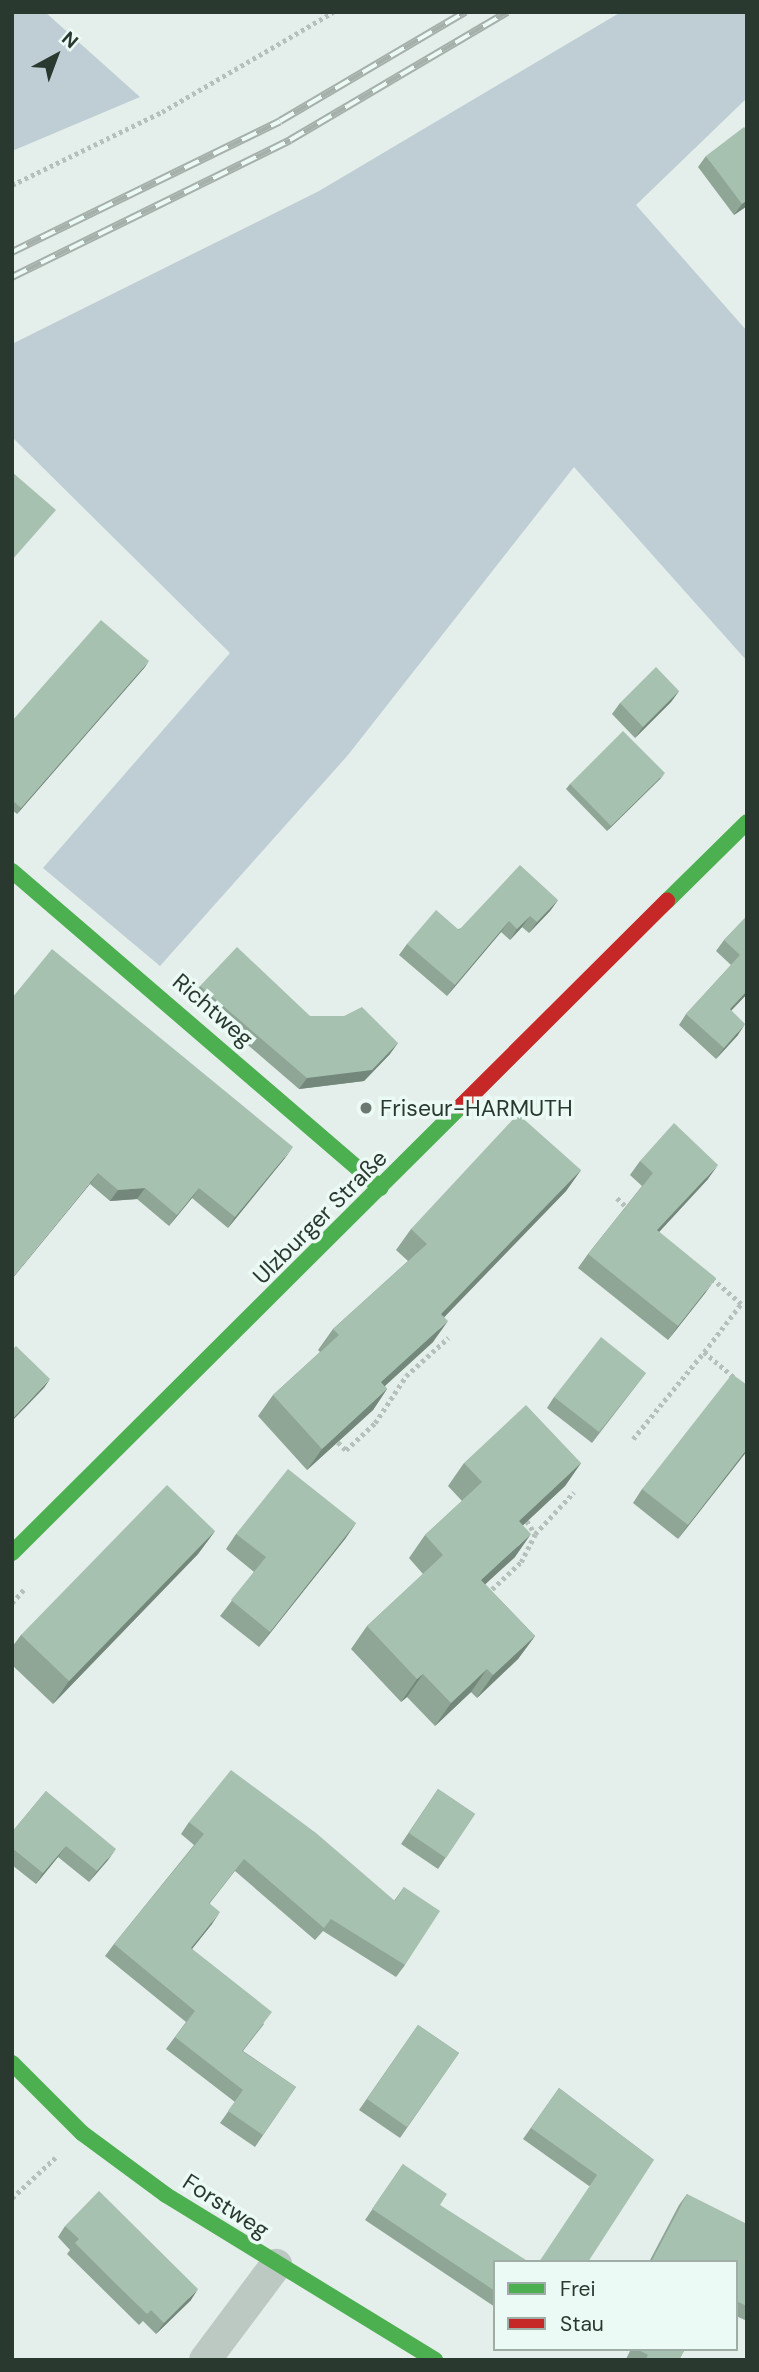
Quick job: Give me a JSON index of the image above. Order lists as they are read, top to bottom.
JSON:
{
  "streets": {
    "main road": ["Richtweg", "Ulzburger Straße", "Forstweg"]
  },
  "crossings": [
    ["Richtweg", "Ulzburger Straße"]
  ],
  "places": ["Friseur-HARMUTH"],
  "legend": ["Frei", "Stau"],
  "north": "top right"
}
